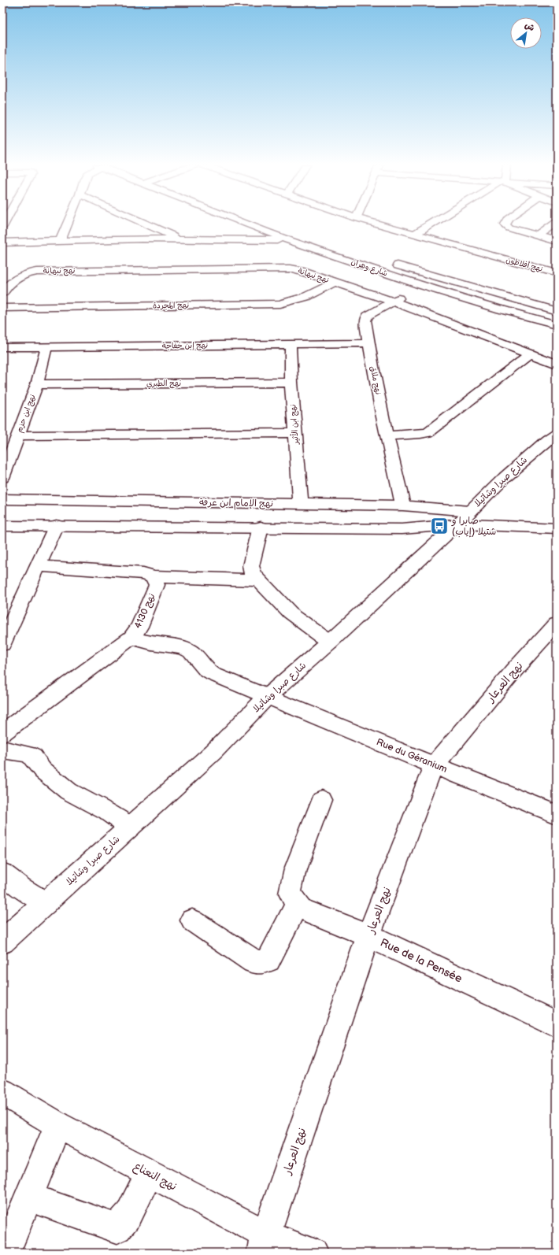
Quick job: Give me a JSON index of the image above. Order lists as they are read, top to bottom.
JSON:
{
  "streets": {
    "street": [
      "نهج أفلاطون",
      "شارع وهران",
      "نهج نبهانة",
      "نهج المجردة",
      "نهج إبن خفاجة",
      "نهج ملاق",
      "نهج الطبري",
      "نهج ابن حزم",
      "نهج ابن الأثير",
      "شارع صبرا وشاتيلا",
      "نهج الإمام ابن عرفة",
      "نهج 4130",
      "نهج العرعار",
      "Rue du Géranium",
      "Rue de la Pensée",
      "نهج النعناع"
    ]
  },
  "crossings": [
    ["شارع وهران", "نهج ملاق"],
    ["نهج نبهانة", "نهج المجردة"],
    ["نهج نبهانة", "نهج ملاق"],
    ["نهج إبن خفاجة", "نهج ملاق"],
    ["نهج إبن خفاجة", "نهج ابن حزم"],
    ["نهج إبن خفاجة", "نهج ابن الأثير"],
    ["نهج ملاق", "نهج الإمام ابن عرفة"],
    ["نهج الطبري", "نهج ابن حزم"],
    ["نهج الطبري", "نهج ابن الأثير"],
    ["نهج ابن الأثير", "نهج الإمام ابن عرفة"],
    ["شارع صبرا وشاتيلا", "نهج الإمام ابن عرفة"],
    ["شارع صبرا وشاتيلا", "Rue du Géranium"],
    ["نهج 4130", "Rue du Géranium"],
    ["نهج العرعار", "Rue du Géranium"],
    ["نهج العرعار", "Rue de la Pensée"],
    ["نهج العرعار", "نهج النعناع"]
  ],
  "places": {
    "bus stop": ["صابرا و شتيلا (إياب)"]
  },
  "north": "top right"
}
